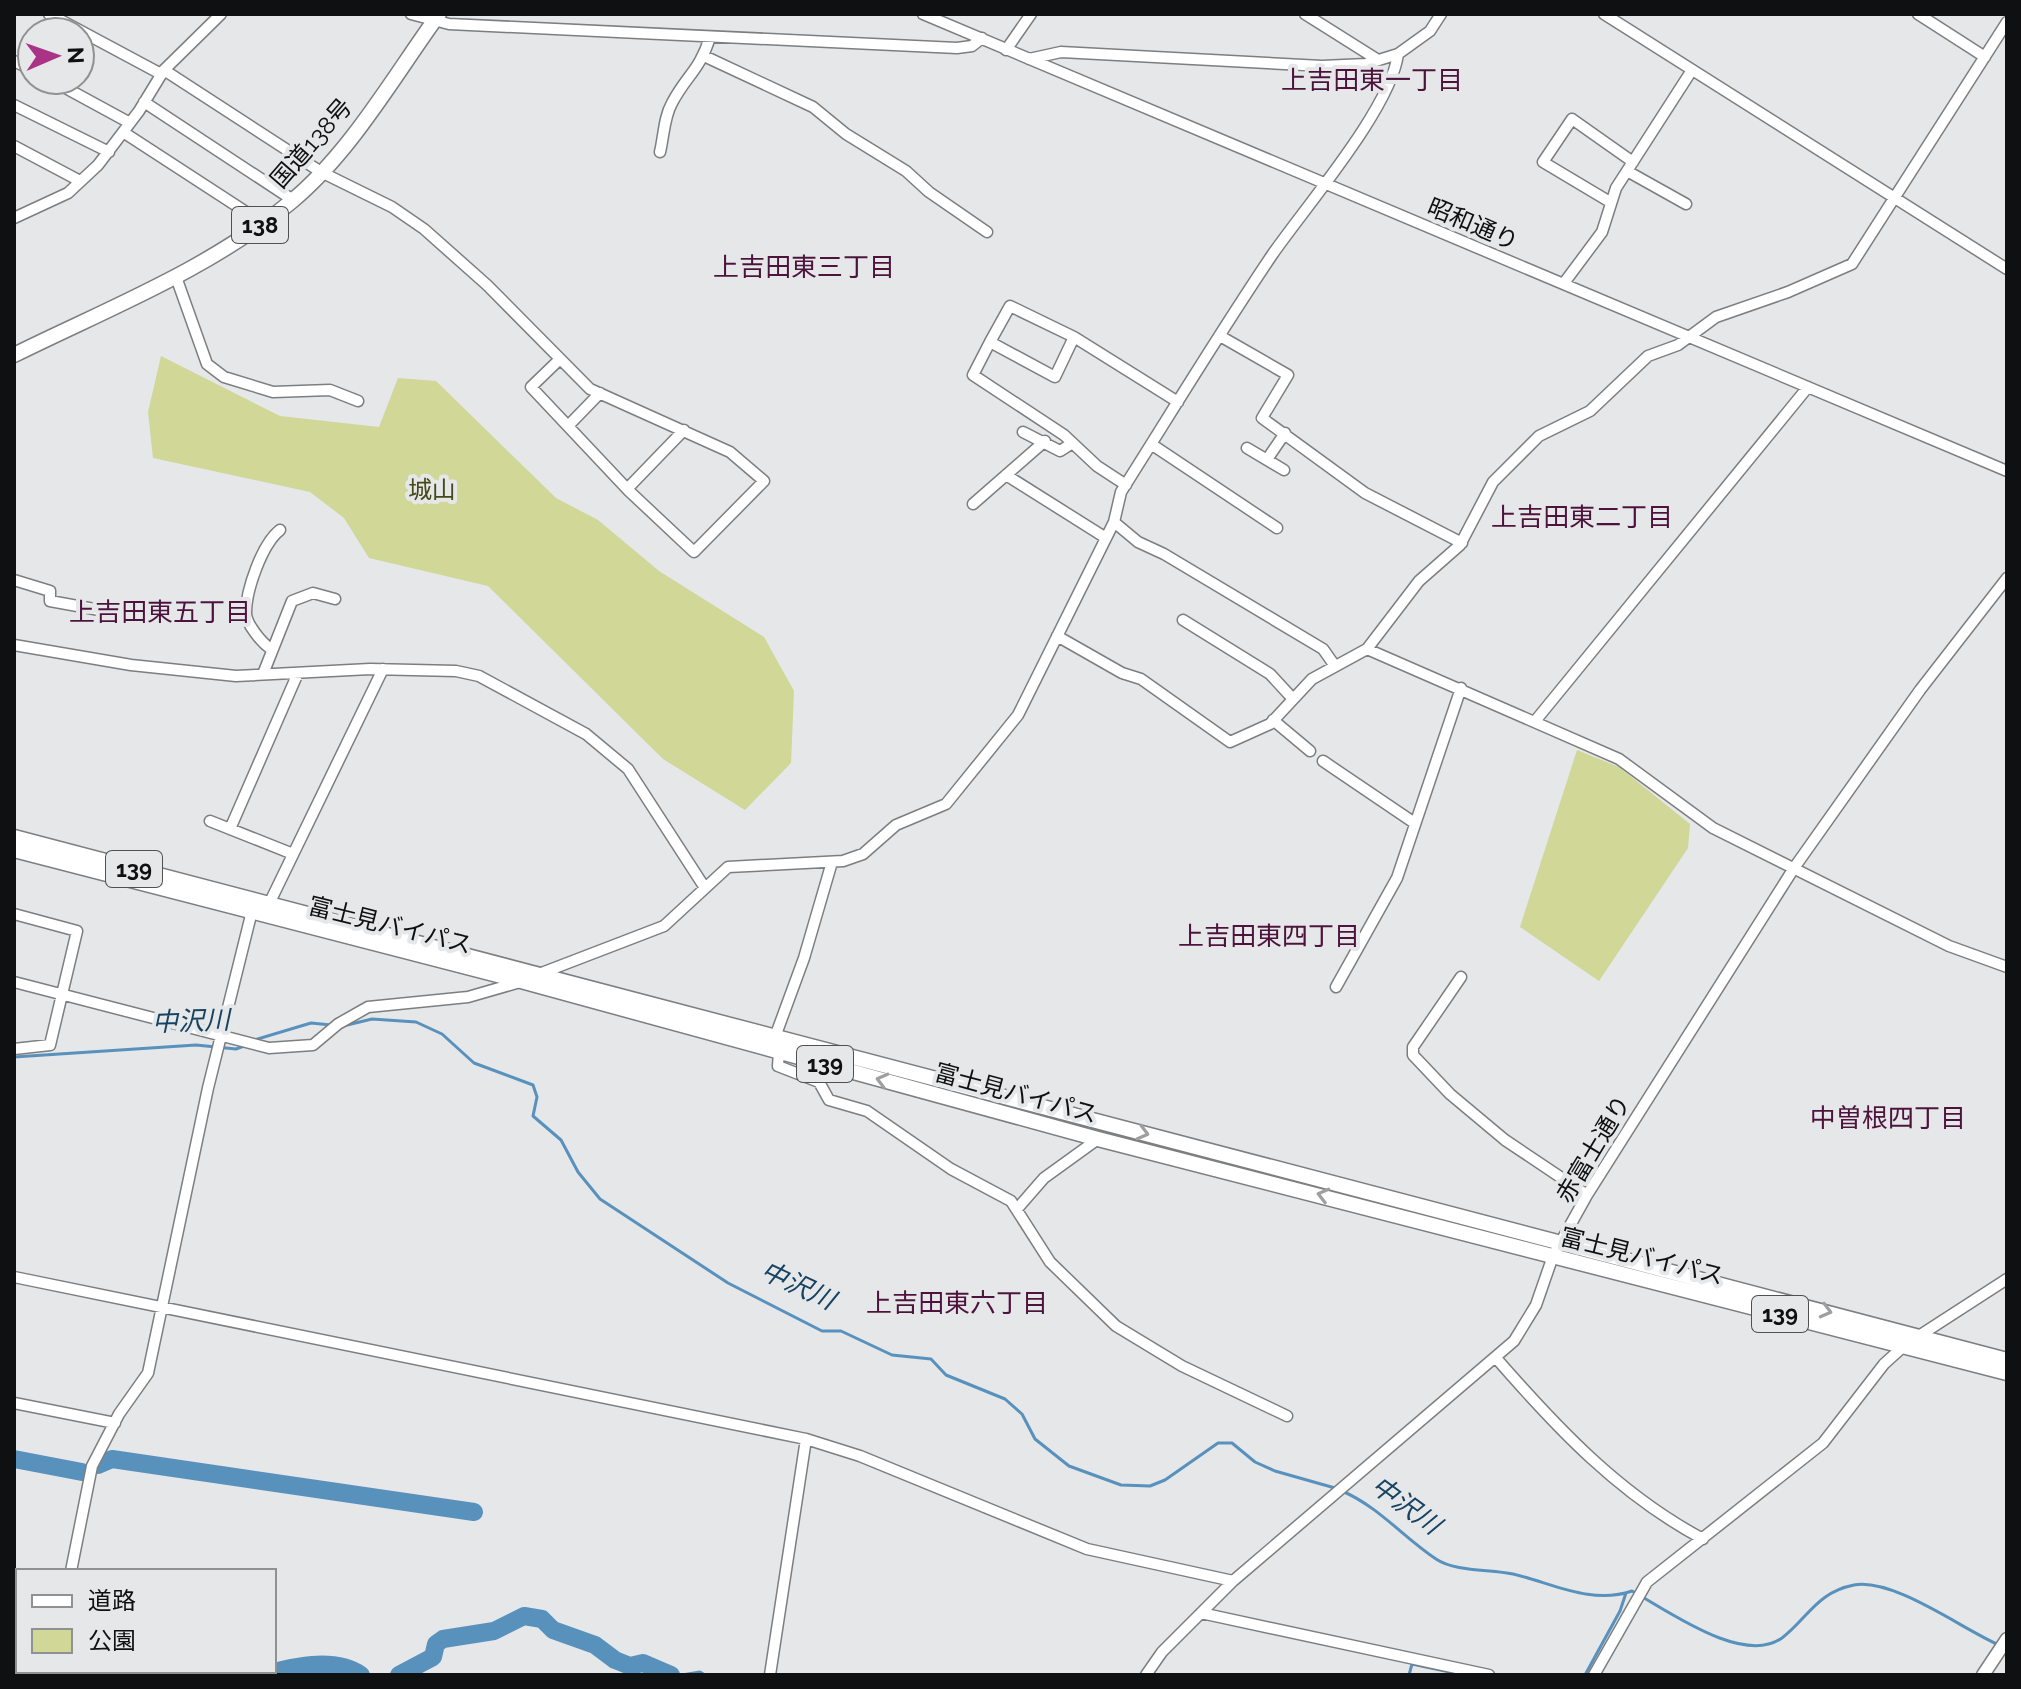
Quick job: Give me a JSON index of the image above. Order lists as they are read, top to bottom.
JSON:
{
  "streets": {
    "highway": [
      "国道138号",
      "138",
      "139",
      "富士見バイパス"
    ],
    "street": ["昭和通り", "赤富士通り"]
  },
  "crossings": [
    ["富士見バイパス", "赤富士通り"]
  ],
  "districts": [
    "上吉田東一丁目",
    "上吉田東三丁目",
    "上吉田東二丁目",
    "上吉田東五丁目",
    "上吉田東四丁目",
    "中曽根四丁目",
    "上吉田東六丁目"
  ],
  "water": ["中沢川"],
  "parks": ["城山"],
  "legend": ["道路", "公園"],
  "north": "right"
}
